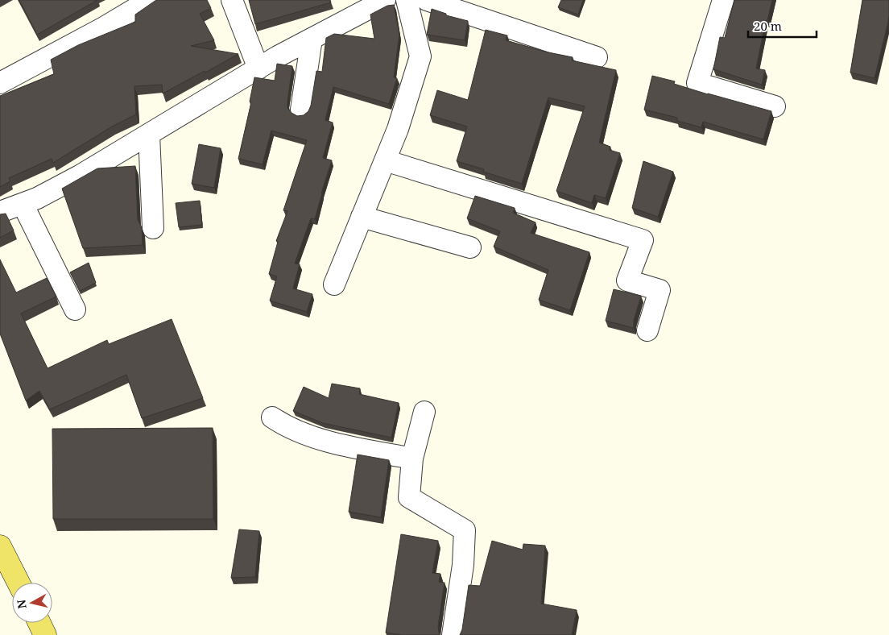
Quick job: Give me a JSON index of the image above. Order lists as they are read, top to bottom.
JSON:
{
  "scale_bar": "20 m",
  "north": "left"
}
